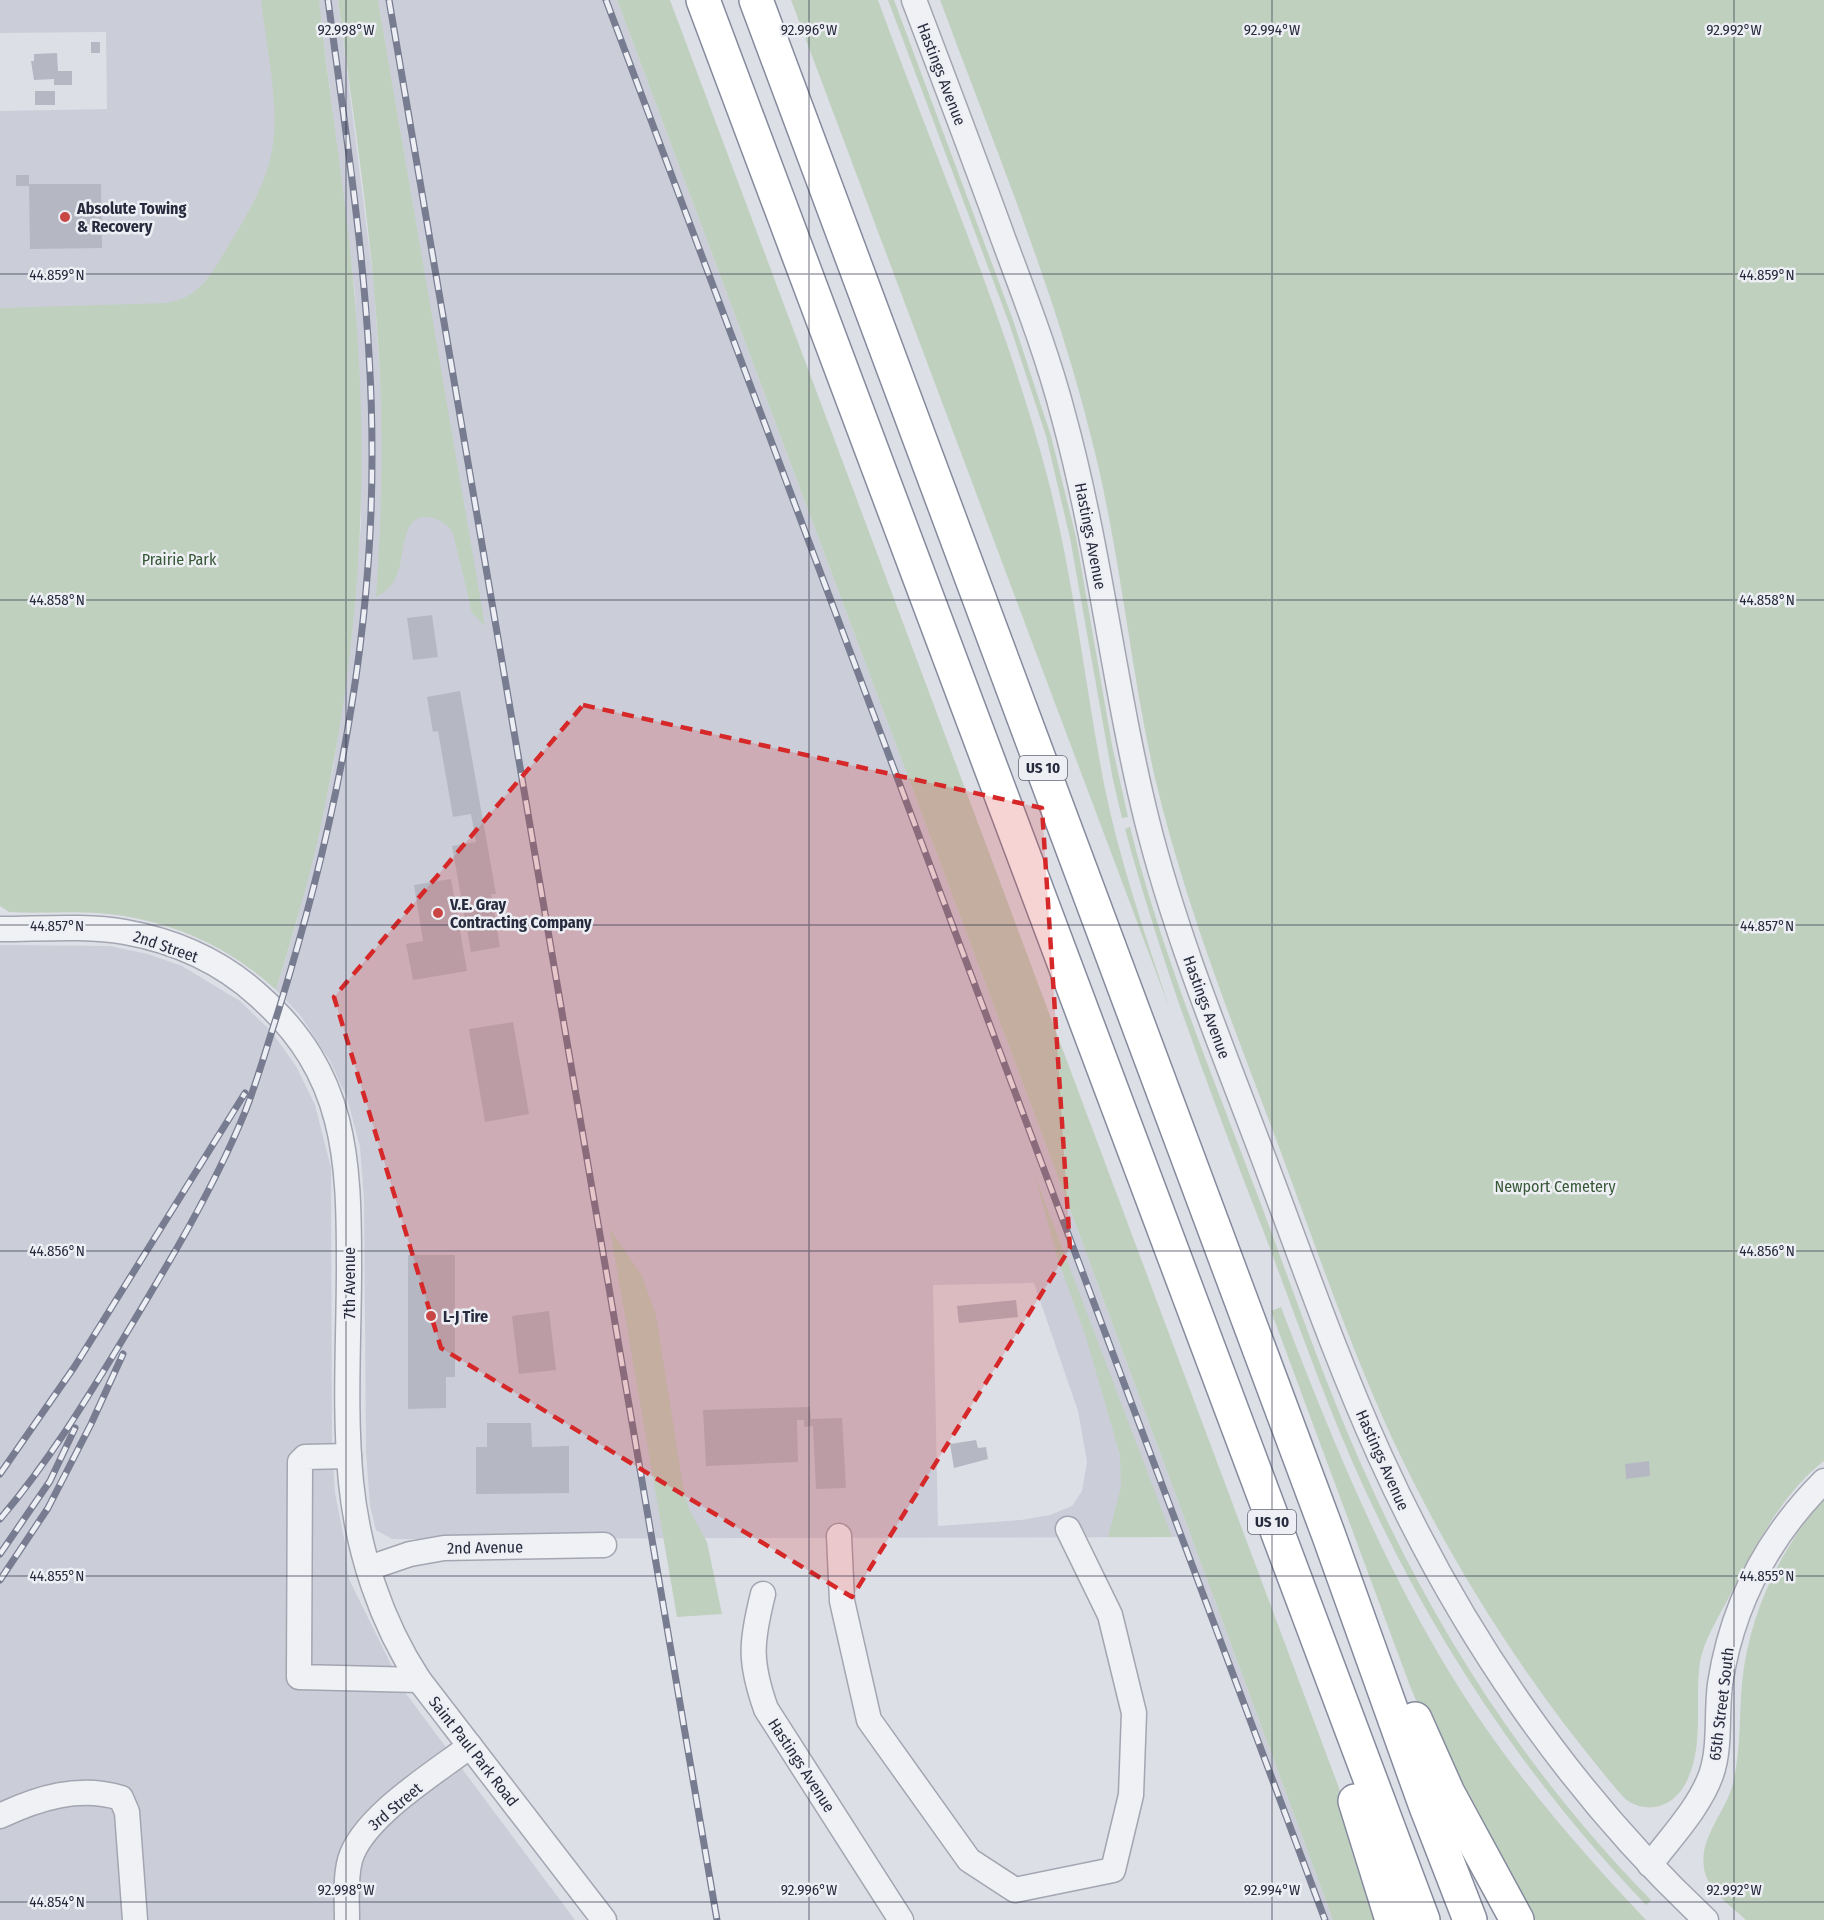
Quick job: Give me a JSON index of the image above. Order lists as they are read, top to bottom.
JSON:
{
  "streets": {
    "highway": ["US 10"],
    "street": [
      "Hastings Avenue",
      "2nd Street",
      "7th Avenue",
      "2nd Avenue",
      "65th Street South",
      "Saint Paul Park Road",
      "3rd Street"
    ]
  },
  "crossings": [
    ["Hastings Avenue", "65th Street South"],
    ["2nd Street", "7th Avenue"],
    ["7th Avenue", "2nd Avenue"],
    ["7th Avenue", "Saint Paul Park Road"],
    ["2nd Avenue", "Saint Paul Park Road"],
    ["Saint Paul Park Road", "3rd Street"]
  ],
  "parks": ["Prairie Park", "Newport Cemetery"],
  "places": ["Absolute Towing & Recovery", "V.E. Gray Contracting Company", "L-J Tire"],
  "coordinates": [
    "92.998°W",
    "92.996°W",
    "92.994°W",
    "92.992°W",
    "44.859°N",
    "44.858°N",
    "44.857°N",
    "44.856°N",
    "44.855°N",
    "44.854°N"
  ]
}
